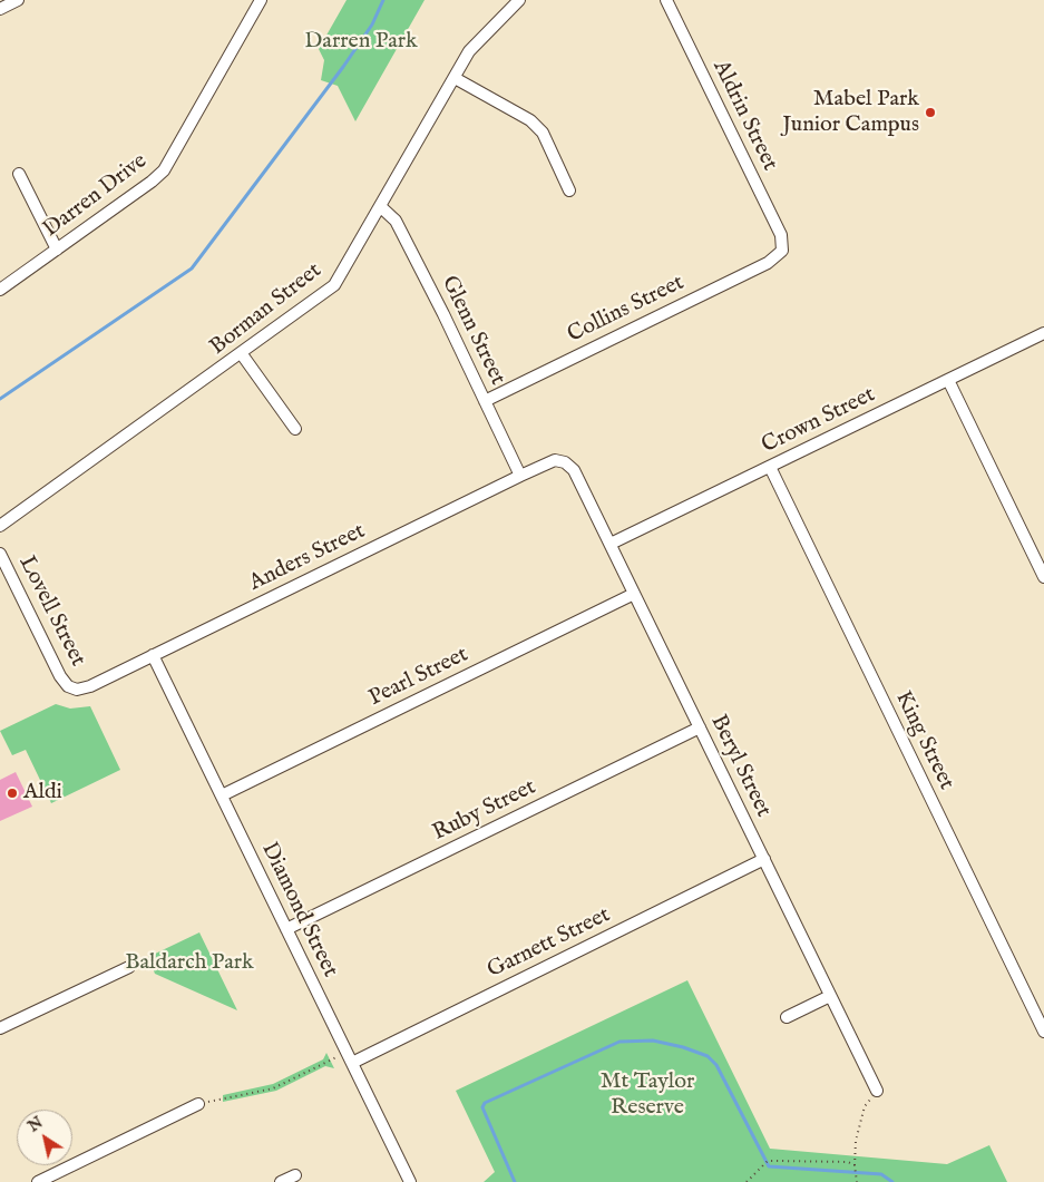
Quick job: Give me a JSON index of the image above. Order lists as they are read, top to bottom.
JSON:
{
  "streets": {
    "street": [
      "Aldrin Street",
      "Darren Drive",
      "Borman Street",
      "Collins Street",
      "Glenn Street",
      "Crown Street",
      "Anders Street",
      "Lovell Street",
      "Pearl Street",
      "King Street",
      "Beryl Street",
      "Ruby Street",
      "Diamond Street",
      "Garnett Street"
    ]
  },
  "crossings": [
    ["Aldrin Street", "Collins Street"],
    ["Borman Street", "Glenn Street"],
    ["Collins Street", "Glenn Street"],
    ["Glenn Street", "Anders Street"],
    ["Crown Street", "King Street"],
    ["Crown Street", "Beryl Street"],
    ["Anders Street", "Lovell Street"],
    ["Anders Street", "Beryl Street"],
    ["Anders Street", "Diamond Street"],
    ["Pearl Street", "Beryl Street"],
    ["Pearl Street", "Diamond Street"],
    ["Beryl Street", "Ruby Street"],
    ["Beryl Street", "Garnett Street"],
    ["Ruby Street", "Diamond Street"],
    ["Diamond Street", "Garnett Street"]
  ],
  "parks": ["Darren Park", "Baldarch Park", "Mt Taylor Reserve"],
  "places": ["Mabel Park Junior Campus", "Aldi"],
  "north": "top left"
}
